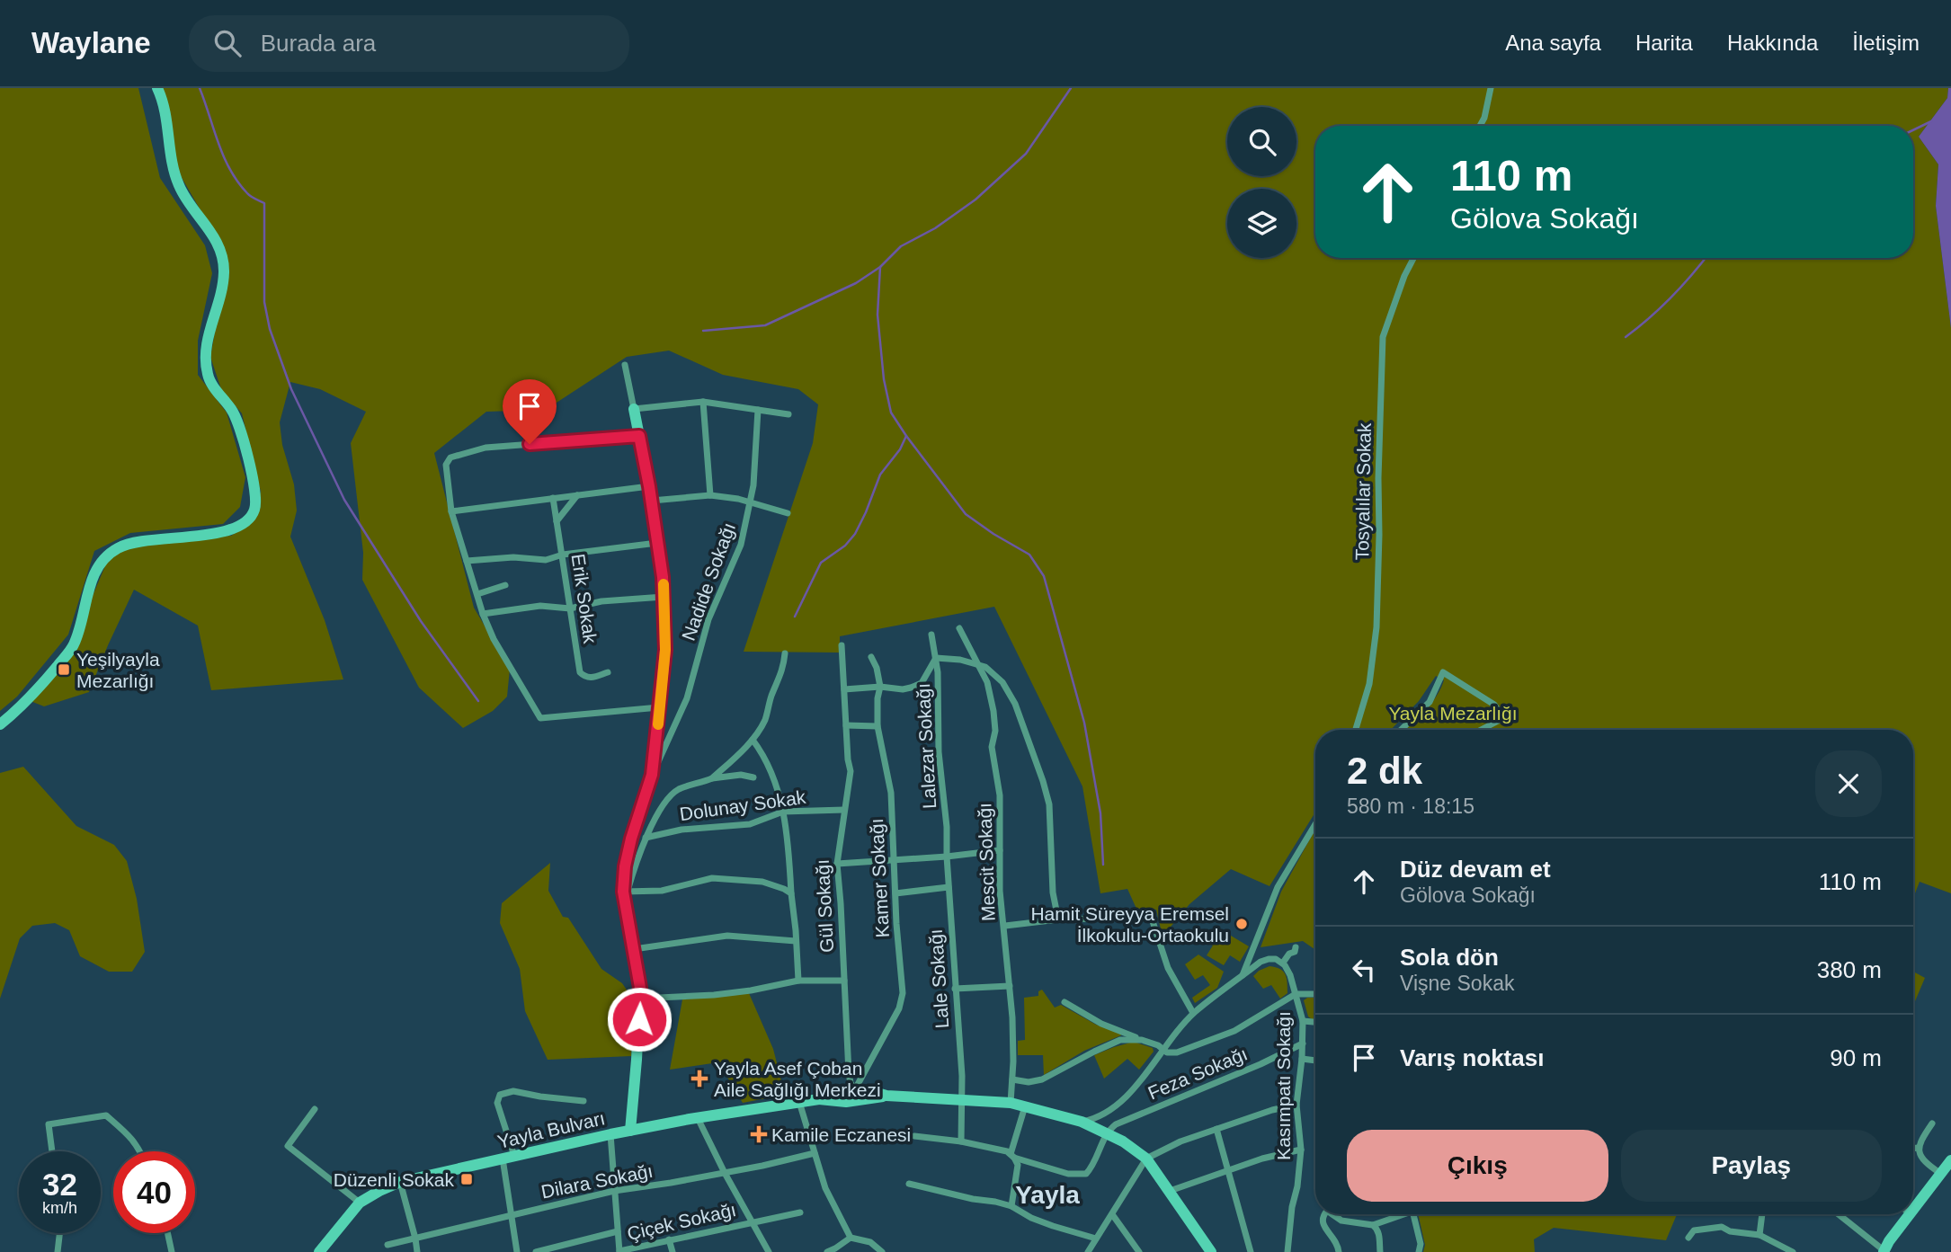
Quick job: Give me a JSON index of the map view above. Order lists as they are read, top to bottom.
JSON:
{
  "streets": {
    "main road": ["Yayla Bulvarı"],
    "street": [
      "Tosyalılar Sokak",
      "Nadide Sokağı",
      "Erik Sokak",
      "Lalezar Sokağı",
      "Dolunay Sokak",
      "Mescit Sokağı",
      "Kamer Sokağı",
      "Gül Sokağı",
      "Lale Sokağı",
      "Feza Sokağı",
      "Kasımpatı Sokağı",
      "Dilara Sokağı",
      "Çiçek Sokağı"
    ]
  },
  "crossings": [
    ["Lalezar Sokağı", "Lale Sokağı"],
    ["Dolunay Sokak", "Gül Sokağı"],
    ["Mescit Sokağı", "Yayla Bulvarı"],
    ["Kamer Sokağı", "Gül Sokağı"],
    ["Kamer Sokağı", "Yayla Bulvarı"],
    ["Gül Sokağı", "Yayla Bulvarı"],
    ["Lale Sokağı", "Yayla Bulvarı"],
    ["Feza Sokağı", "Kasımpatı Sokağı"],
    ["Feza Sokağı", "Yayla Bulvarı"]
  ],
  "districts": ["Yayla"],
  "parks": ["Yayla Mezarlığı"],
  "places": {
    "transit": ["Yeşilyayla Mezarlığı", "Düzenli Sokak"],
    "other": ["Hamit Süreyya Eremsel İlkokulu-Ortaokulu"],
    "health": ["Yayla Asef Çoban Aile Sağlığı Merkezi", "Kamile Eczanesi"]
  },
  "page": {
    "header": "Waylane",
    "search": "Burada ara",
    "nav": [
      "Ana sayfa",
      "Harita",
      "Hakkında",
      "İletişim"
    ],
    "turn": ["110 m", "Gölova Sokağı"],
    "heading": ["2 dk", "580 m · 18:15"],
    "list": [
      {
        "name": "Düz devam et",
        "note": "Gölova Sokağı",
        "value": "110 m"
      },
      {
        "name": "Sola dön",
        "note": "Vişne Sokak",
        "value": "380 m"
      },
      {
        "name": "Varış noktası",
        "value": "90 m"
      }
    ],
    "buttons": ["Çıkış", "Paylaş"],
    "speed": "32 km/h",
    "limit": "40"
  }
}
